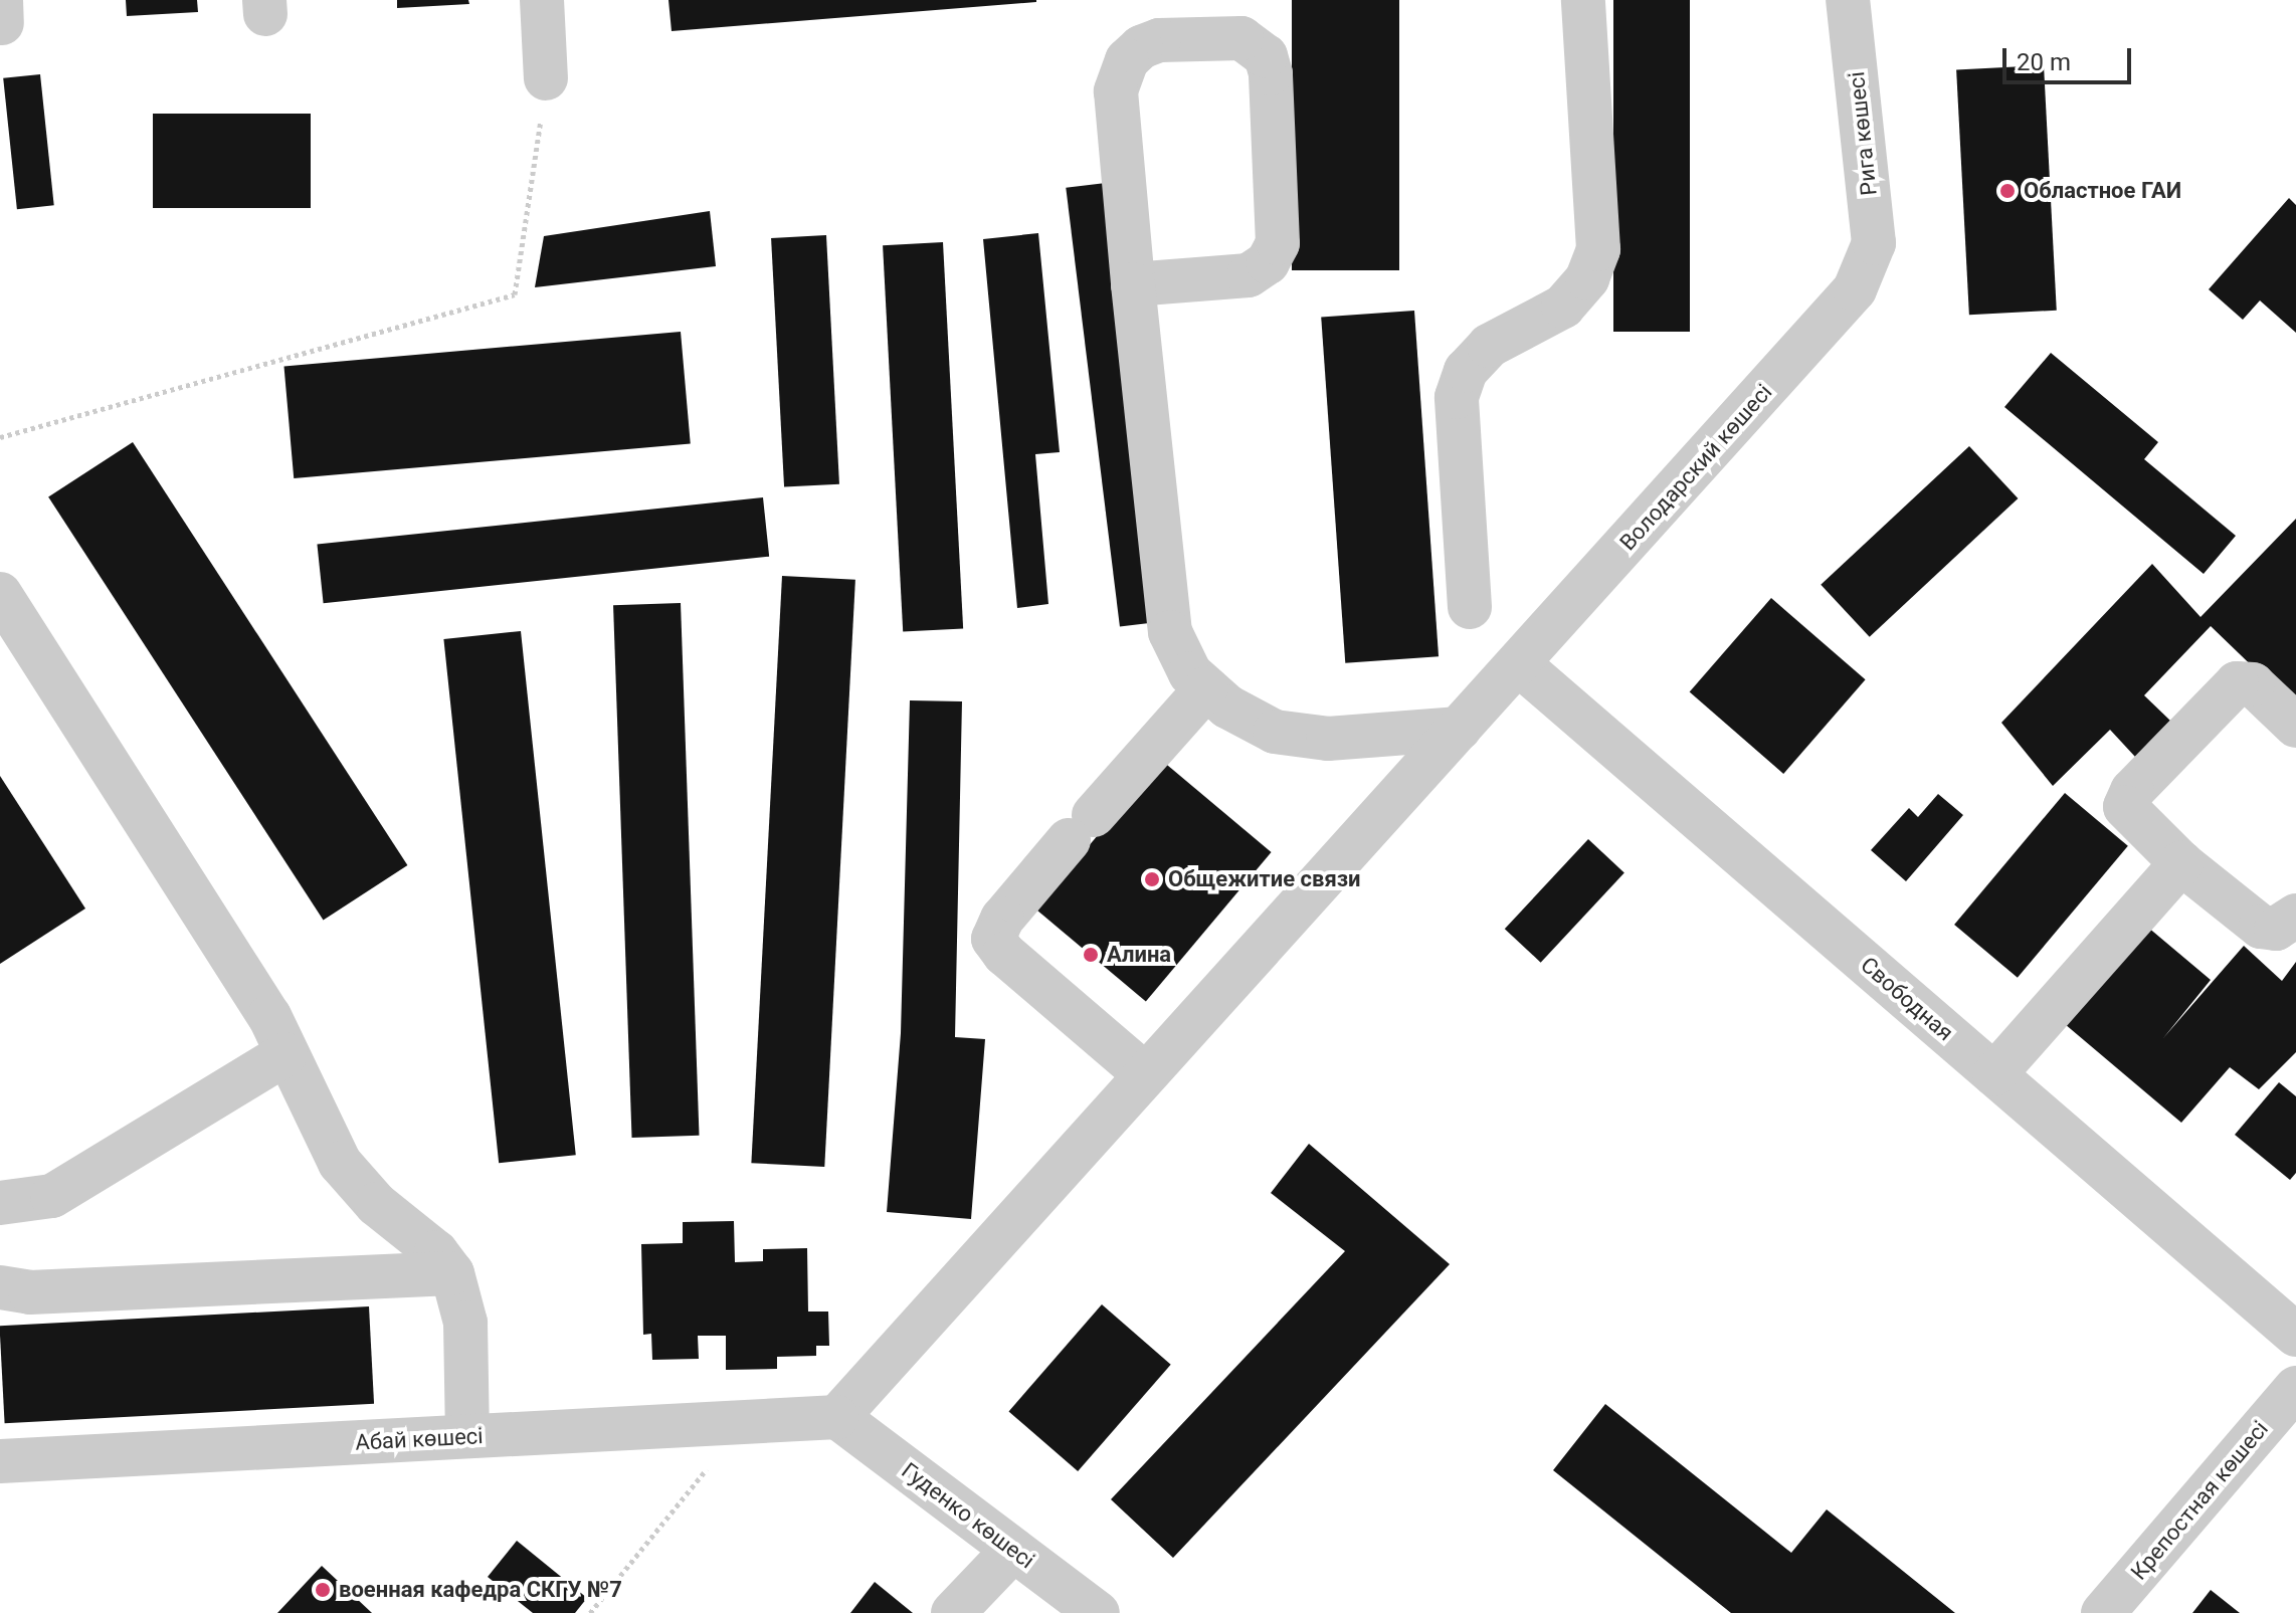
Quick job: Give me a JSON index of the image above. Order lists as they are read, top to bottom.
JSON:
{
  "streets": {
    "street": [
      "Рига көшесі",
      "Володарский көшесі",
      "Свободная",
      "Абай көшесі",
      "Крепостная көшесі",
      "Гуденко көшесі"
    ]
  },
  "crossings": [
    ["Рига көшесі", "Володарский көшесі"],
    ["Володарский көшесі", "Свободная"],
    ["Володарский көшесі", "Абай көшесі"],
    ["Володарский көшесі", "Гуденко көшесі"],
    ["Абай көшесі", "Гуденко көшесі"]
  ],
  "places": [
    "Областное ГАИ",
    "Общежитие связи",
    "Алина",
    "военная кафедра СКГУ №7"
  ],
  "scale_bar": "20 m"
}
